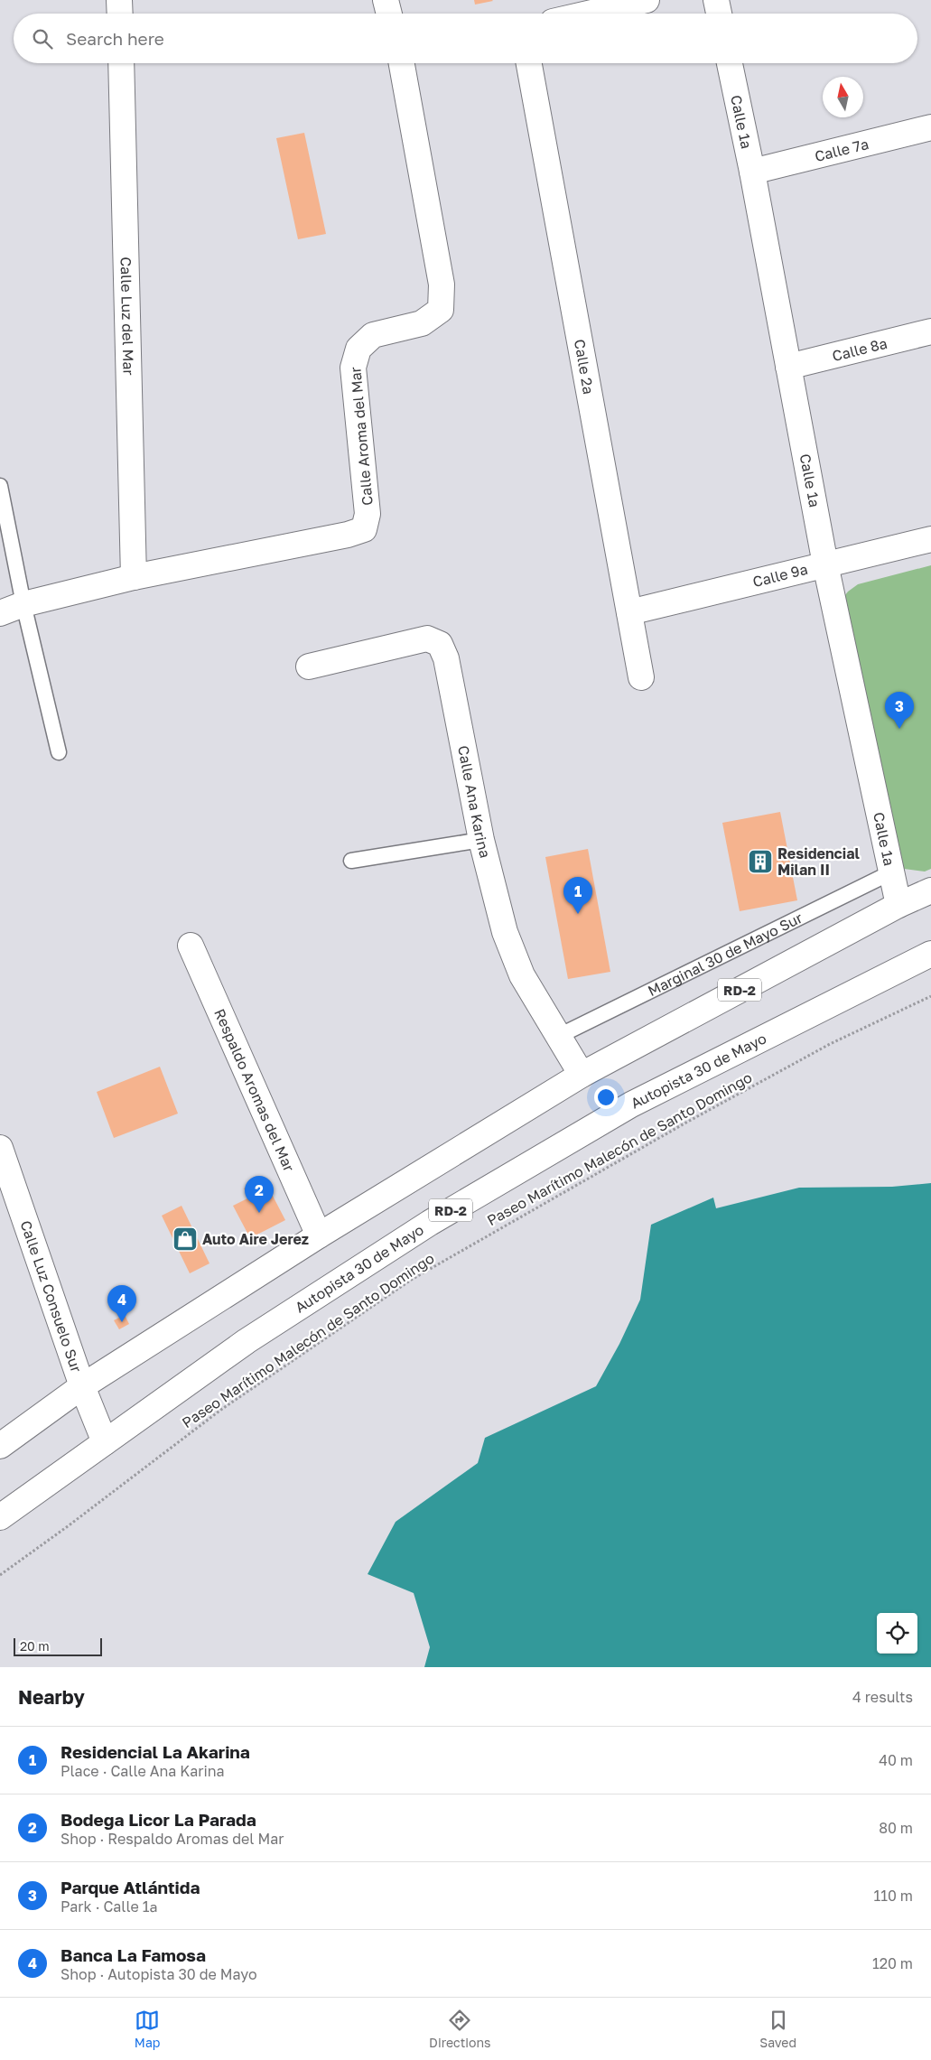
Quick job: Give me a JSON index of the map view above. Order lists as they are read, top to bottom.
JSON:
{
  "streets": {
    "main road": [
      "Calle 1ª",
      "Calle 7ª",
      "Calle Luz del Mar",
      "Calle 8ª",
      "Calle 2ª",
      "Calle Aroma del Mar",
      "Calle 9ª",
      "Calle Ana Karina",
      "RD-2",
      "Autopista 30 de Mayo",
      "Respaldo Aromas del Mar",
      "Calle Luz Consuelo Sur"
    ],
    "lane": ["Marginal 30 de Mayo Sur"],
    "path": ["Paseo Marítimo Malecón de Santo Domingo"]
  },
  "crossings": [
    ["Calle 1ª", "Calle 7ª"],
    ["Calle 1ª", "Calle 8ª"],
    ["Calle 1ª", "Calle 9ª"],
    ["Calle 1ª", "Marginal 30 de Mayo Sur"],
    ["Calle 1ª", "RD-2"],
    ["Calle Luz del Mar", "Calle Aroma del Mar"],
    ["Calle 2ª", "Calle 9ª"],
    ["Calle Ana Karina", "Marginal 30 de Mayo Sur"],
    ["Calle Ana Karina", "RD-2"],
    ["RD-2", "Respaldo Aromas del Mar"],
    ["RD-2", "Calle Luz Consuelo Sur"],
    ["Autopista 30 de Mayo", "Calle Luz Consuelo Sur"]
  ],
  "places": {
    "building": ["Residencial Milan II"],
    "shop": ["Auto Aire Jerez"]
  },
  "scale_bar": "20 m",
  "north": "top",
  "page": {
    "search": "Search here",
    "pins": [
      "3",
      "1",
      "2",
      "4"
    ],
    "scale": "20 m",
    "heading": ["Nearby", "4 results"],
    "list": [
      {
        "mark": "1",
        "name": "Residencial La Akarina",
        "note": "Place · Calle Ana Karina",
        "value": "40 m"
      },
      {
        "mark": "2",
        "name": "Bodega Licor La Parada",
        "note": "Shop · Respaldo Aromas del Mar",
        "value": "80 m"
      },
      {
        "mark": "3",
        "name": "Parque Atlántida",
        "note": "Park · Calle 1ª",
        "value": "110 m"
      },
      {
        "mark": "4",
        "name": "Banca La Famosa",
        "note": "Shop · Autopista 30 de Mayo",
        "value": "120 m"
      }
    ],
    "nav": ["Map", "Directions", "Saved"]
  }
}
